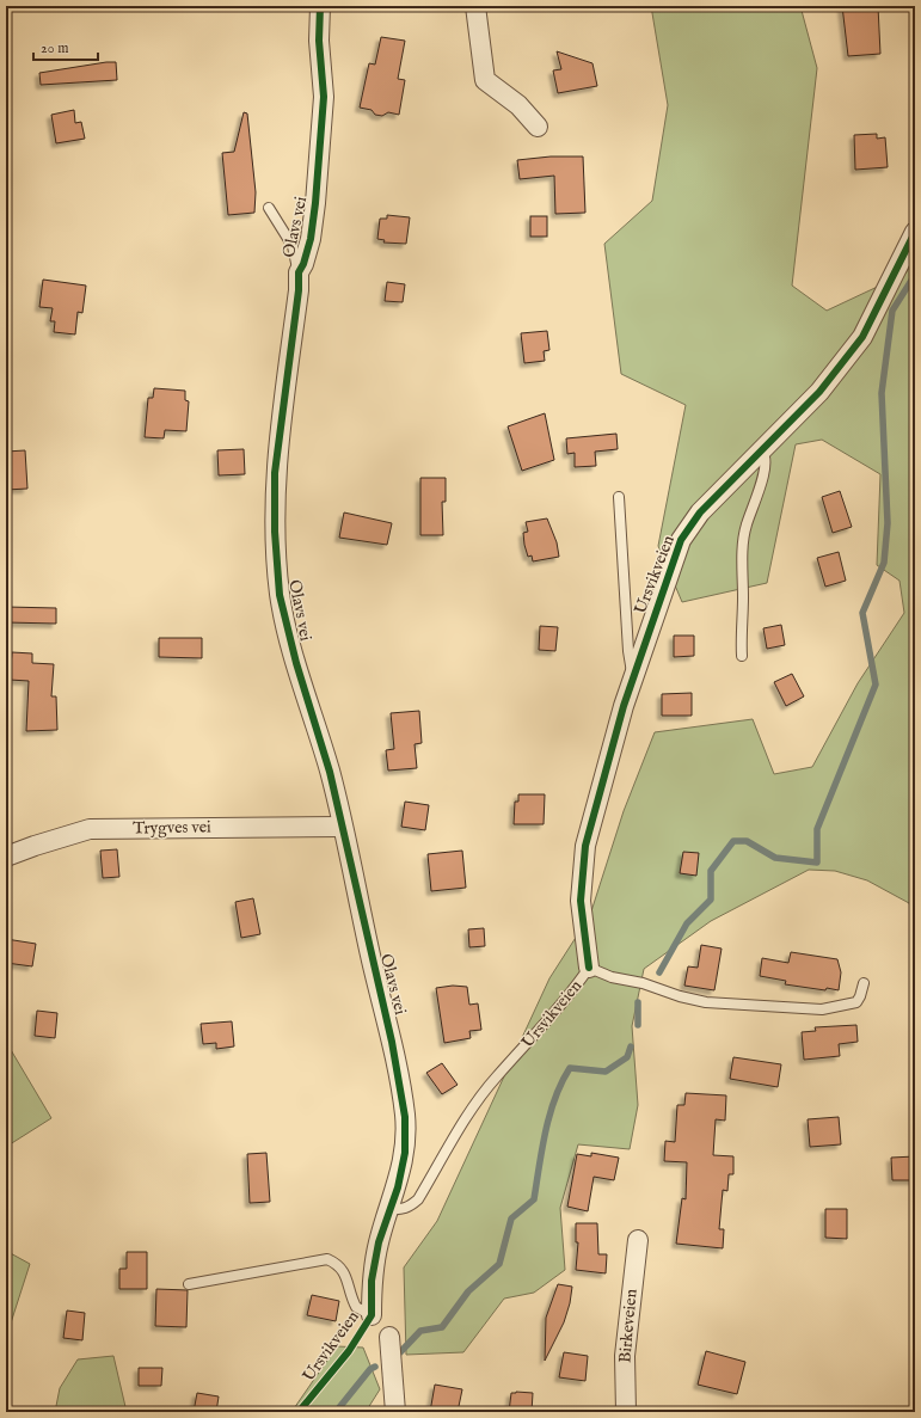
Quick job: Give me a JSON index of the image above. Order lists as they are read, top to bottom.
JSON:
{
  "streets": {
    "street": [
      "Olavs vei",
      "Ursvikveien",
      "Trygves vei",
      "Birkeveien"
    ]
  },
  "crossings": [
    ["Olavs vei", "Ursvikveien"],
    ["Olavs vei", "Trygves vei"]
  ],
  "scale_bar": "20 m"
}
